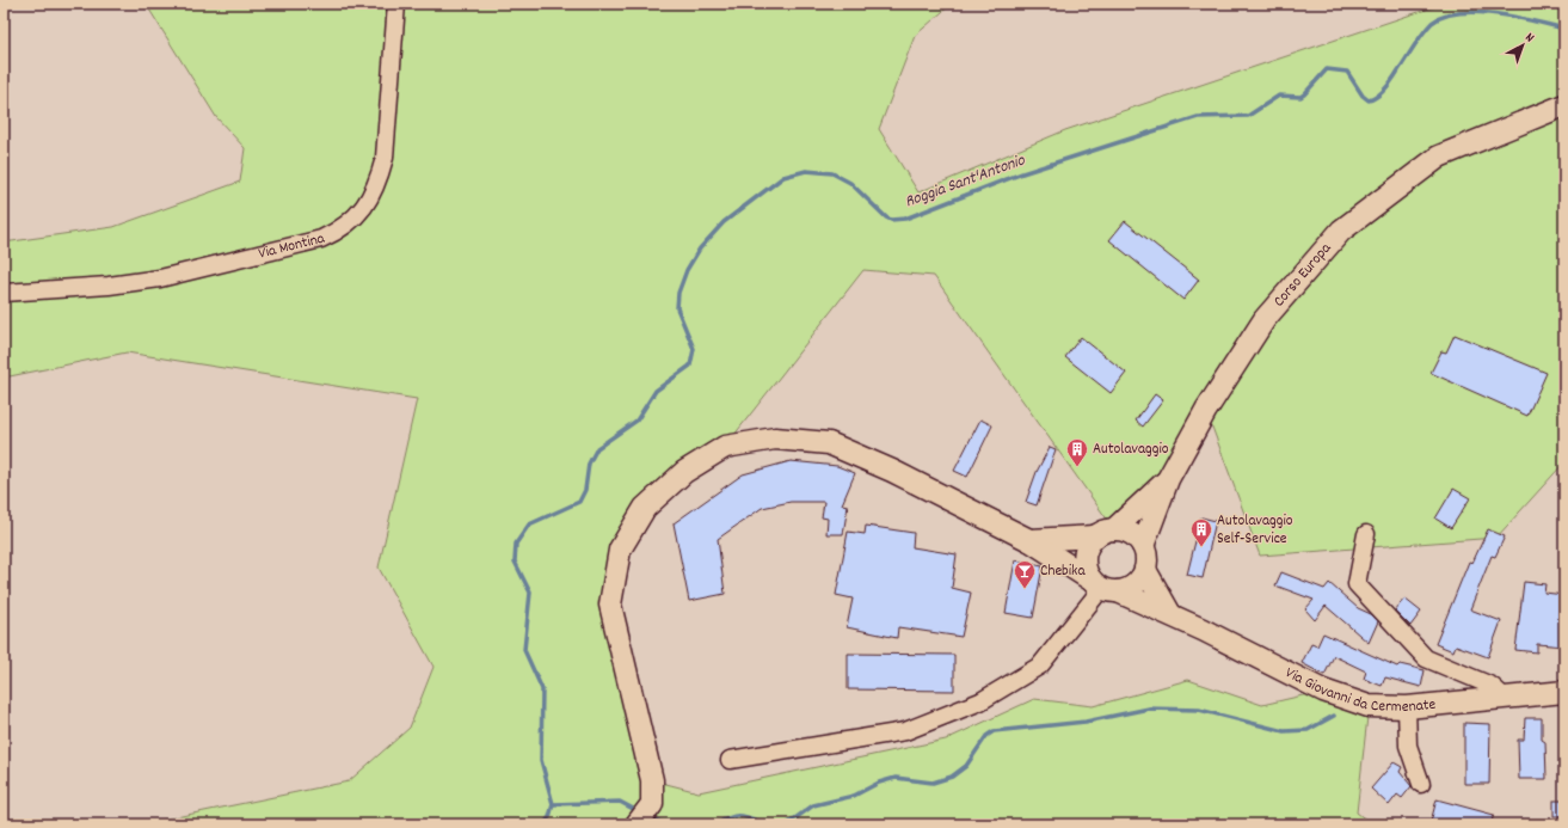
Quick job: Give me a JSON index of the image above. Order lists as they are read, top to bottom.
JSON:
{
  "streets": {
    "main road": ["Corso Europa", "Via Giovanni da Cermenate"],
    "street": ["Via Montina"]
  },
  "crossings": [
    ["Corso Europa", "Via Giovanni da Cermenate"]
  ],
  "water": ["Roggia Sant'Antonio"],
  "places": {
    "building": ["Autolavaggio", "Autolavaggio Self-Service"],
    "bar": ["Chebika"]
  },
  "north": "top right"
}
